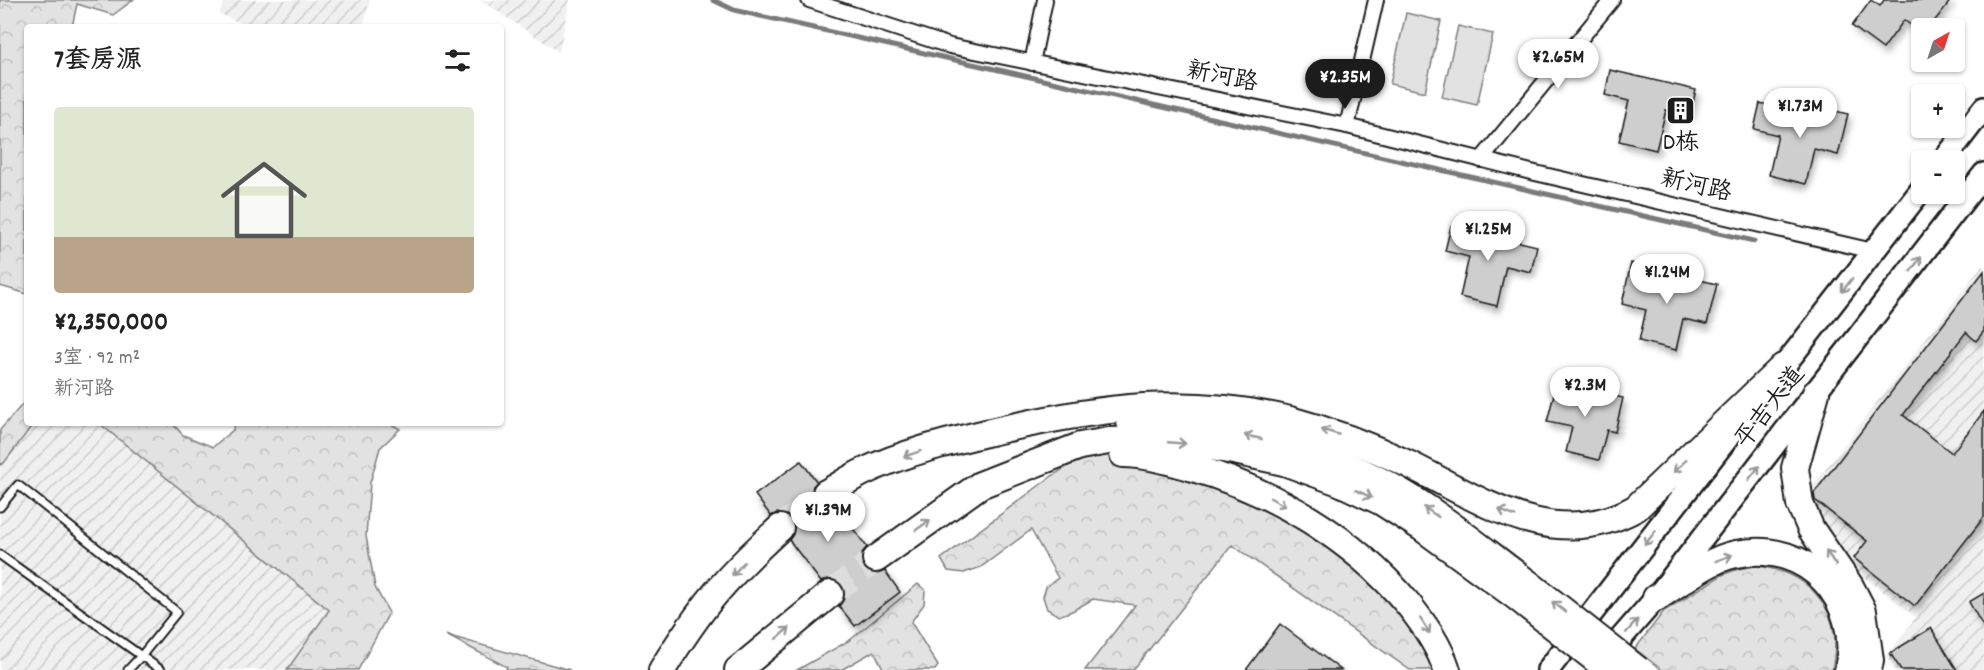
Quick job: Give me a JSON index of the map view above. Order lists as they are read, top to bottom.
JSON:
{
  "streets": {
    "main road": ["平吉大道"],
    "street": ["新河路"]
  },
  "crossings": [
    ["新河路", "平吉大道"]
  ],
  "places": {
    "building": ["D栋"]
  },
  "north": "top right",
  "page": {
    "map_buttons": ["+", "−"],
    "heading": "7套房源",
    "price": [
      "¥2.65M",
      "¥2.35M",
      "¥1.73M",
      "¥1.25M",
      "¥1.24M",
      "¥2.3M",
      "¥1.39M"
    ],
    "list": [
      {
        "name": "¥2,350,000",
        "note": "3室 · 92 m² · 新河路"
      }
    ]
  }
}
